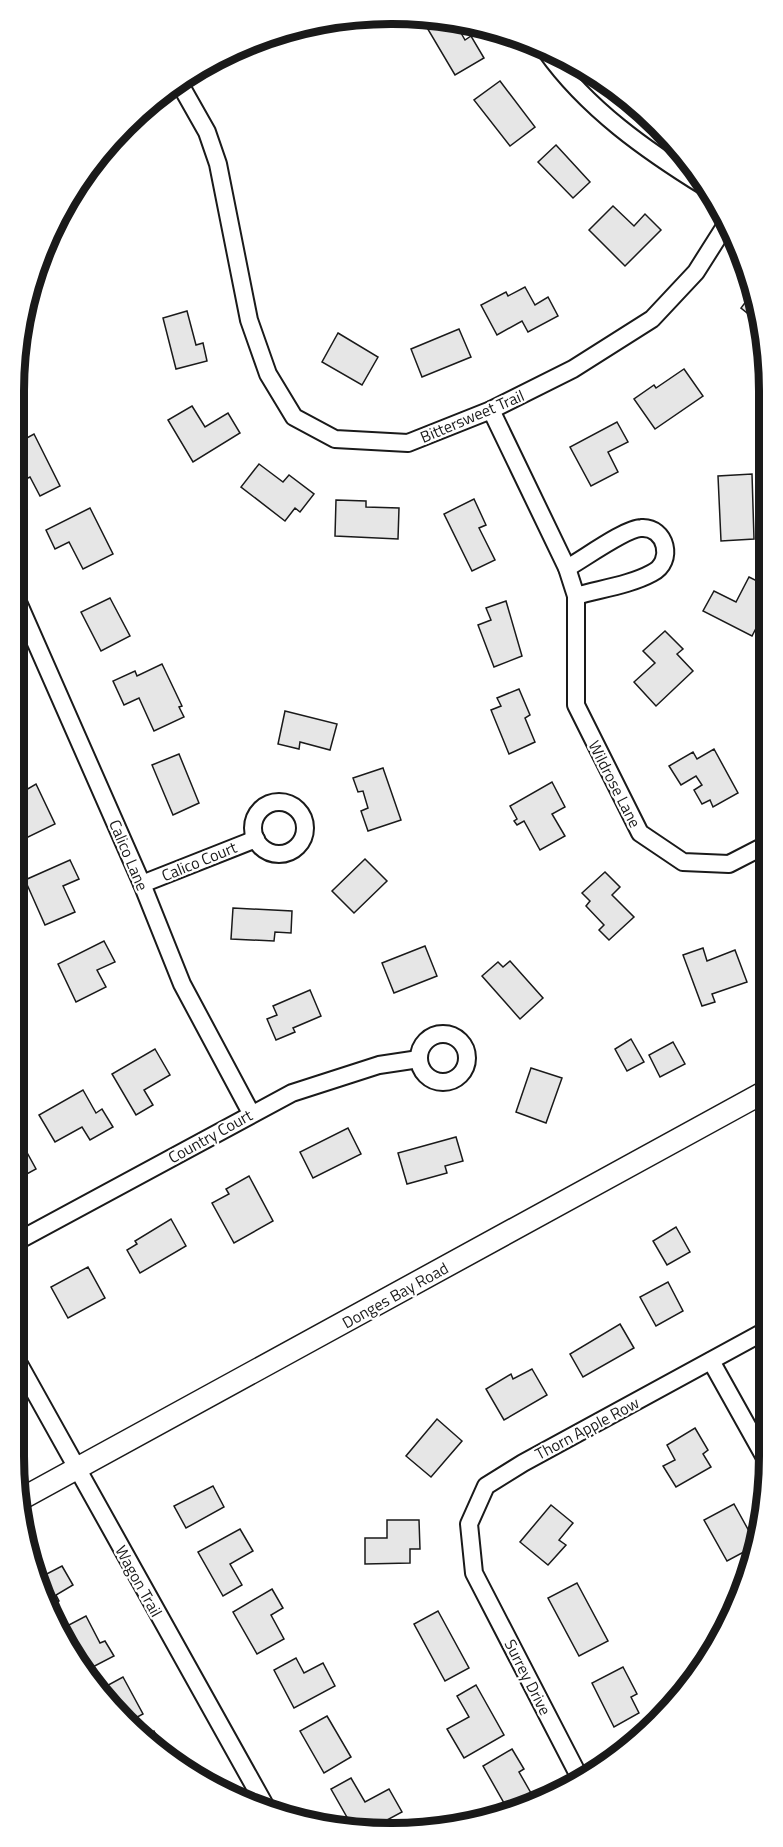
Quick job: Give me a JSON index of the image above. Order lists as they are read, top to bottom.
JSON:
{
  "streets": {
    "street": [
      "Bittersweet Trail",
      "Wildrose Lane",
      "Calico Lane",
      "Calico Court",
      "Country Court",
      "Donges Bay Road",
      "Thorn Apple Row",
      "Wagon Trail",
      "Surrey Drive"
    ]
  },
  "crossings": [
    ["Bittersweet Trail", "Wildrose Lane"],
    ["Calico Lane", "Calico Court"],
    ["Calico Lane", "Country Court"],
    ["Donges Bay Road", "Wagon Trail"],
    ["Thorn Apple Row", "Surrey Drive"]
  ]
}
